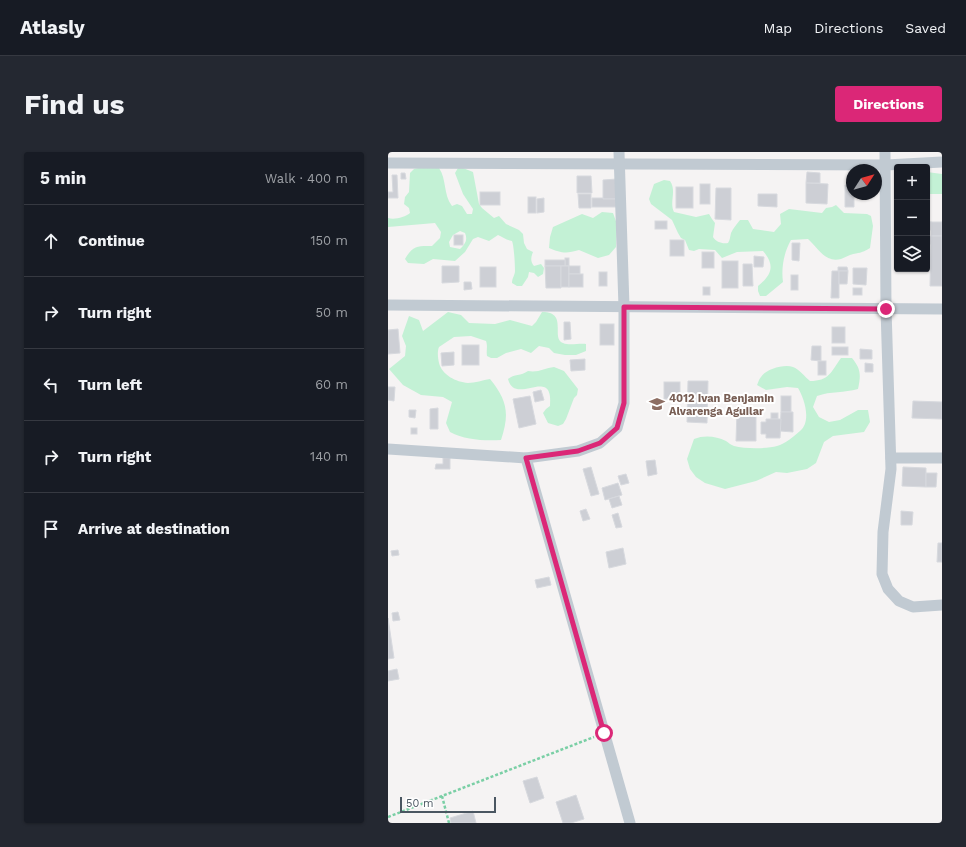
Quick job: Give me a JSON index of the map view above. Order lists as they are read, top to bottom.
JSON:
{
  "places": {
    "school or university": ["4012 Ivan Benjamin Alvarenga Aguilar"]
  },
  "scale_bar": "50 m",
  "north": "top right",
  "page": {
    "header": "Atlasly",
    "nav": ["Map", "Directions", "Saved"],
    "buttons": "Directions",
    "title": "Find us",
    "heading": ["5 min", "Walk · 400 m"],
    "map_buttons": ["+", "−"],
    "list": [
      ["Continue", "150 m"],
      ["Turn right", "50 m"],
      ["Turn left", "60 m"],
      ["Turn right", "140 m"],
      "Arrive at destination"
    ],
    "scale": "50 m"
  }
}
